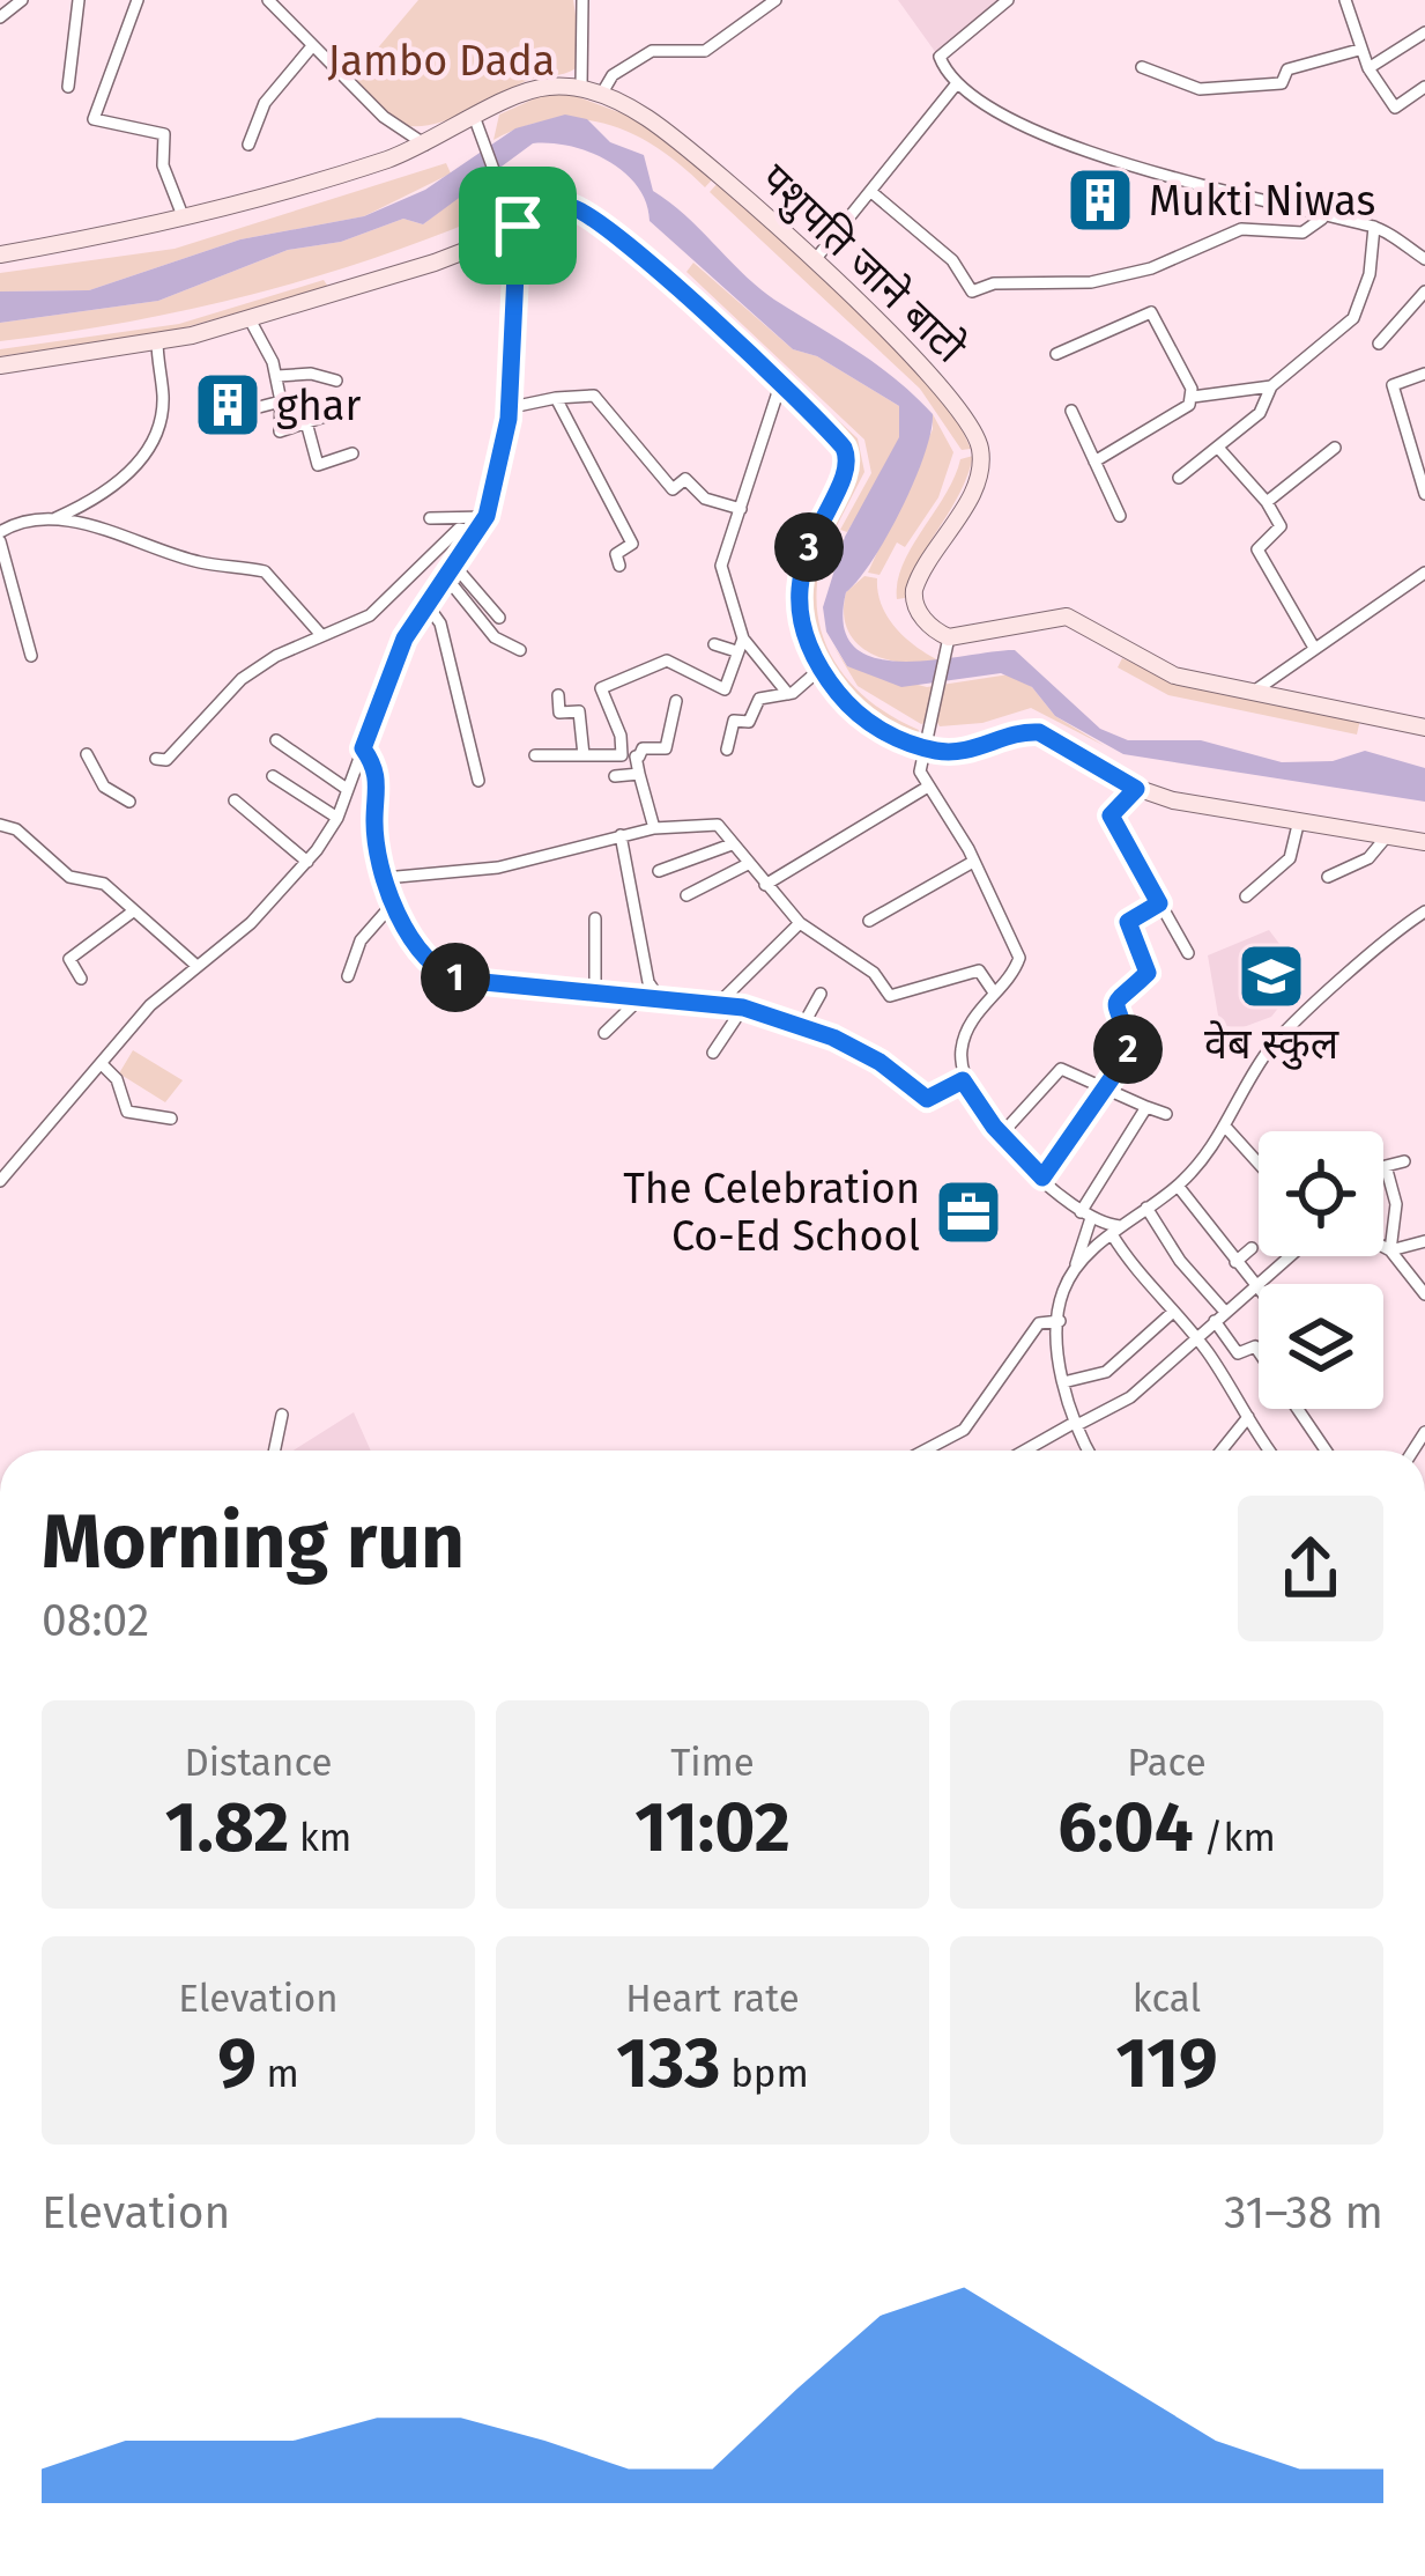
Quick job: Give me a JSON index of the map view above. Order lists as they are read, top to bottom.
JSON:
{
  "streets": {
    "main road": ["पशुपति जाने बाटो"]
  },
  "parks": ["Jambo Dada"],
  "places": {
    "building": ["Mukti Niwas", "ghar"],
    "school or university": ["वेब स्कुल"],
    "office": ["The Celebration Co-Ed School"]
  },
  "page": {
    "pins": ["3", "1", "2"],
    "heading": ["Morning run", "08:02"],
    "stats": [
      ["Distance", "1.82 km"],
      ["Time", "11:02"],
      ["Pace", "6:04 /km"],
      ["Elevation", "9 m"],
      ["Heart rate", "133 bpm"],
      ["kcal", "119"]
    ],
    "chart": ["Elevation", "31–38 m"]
  }
}
